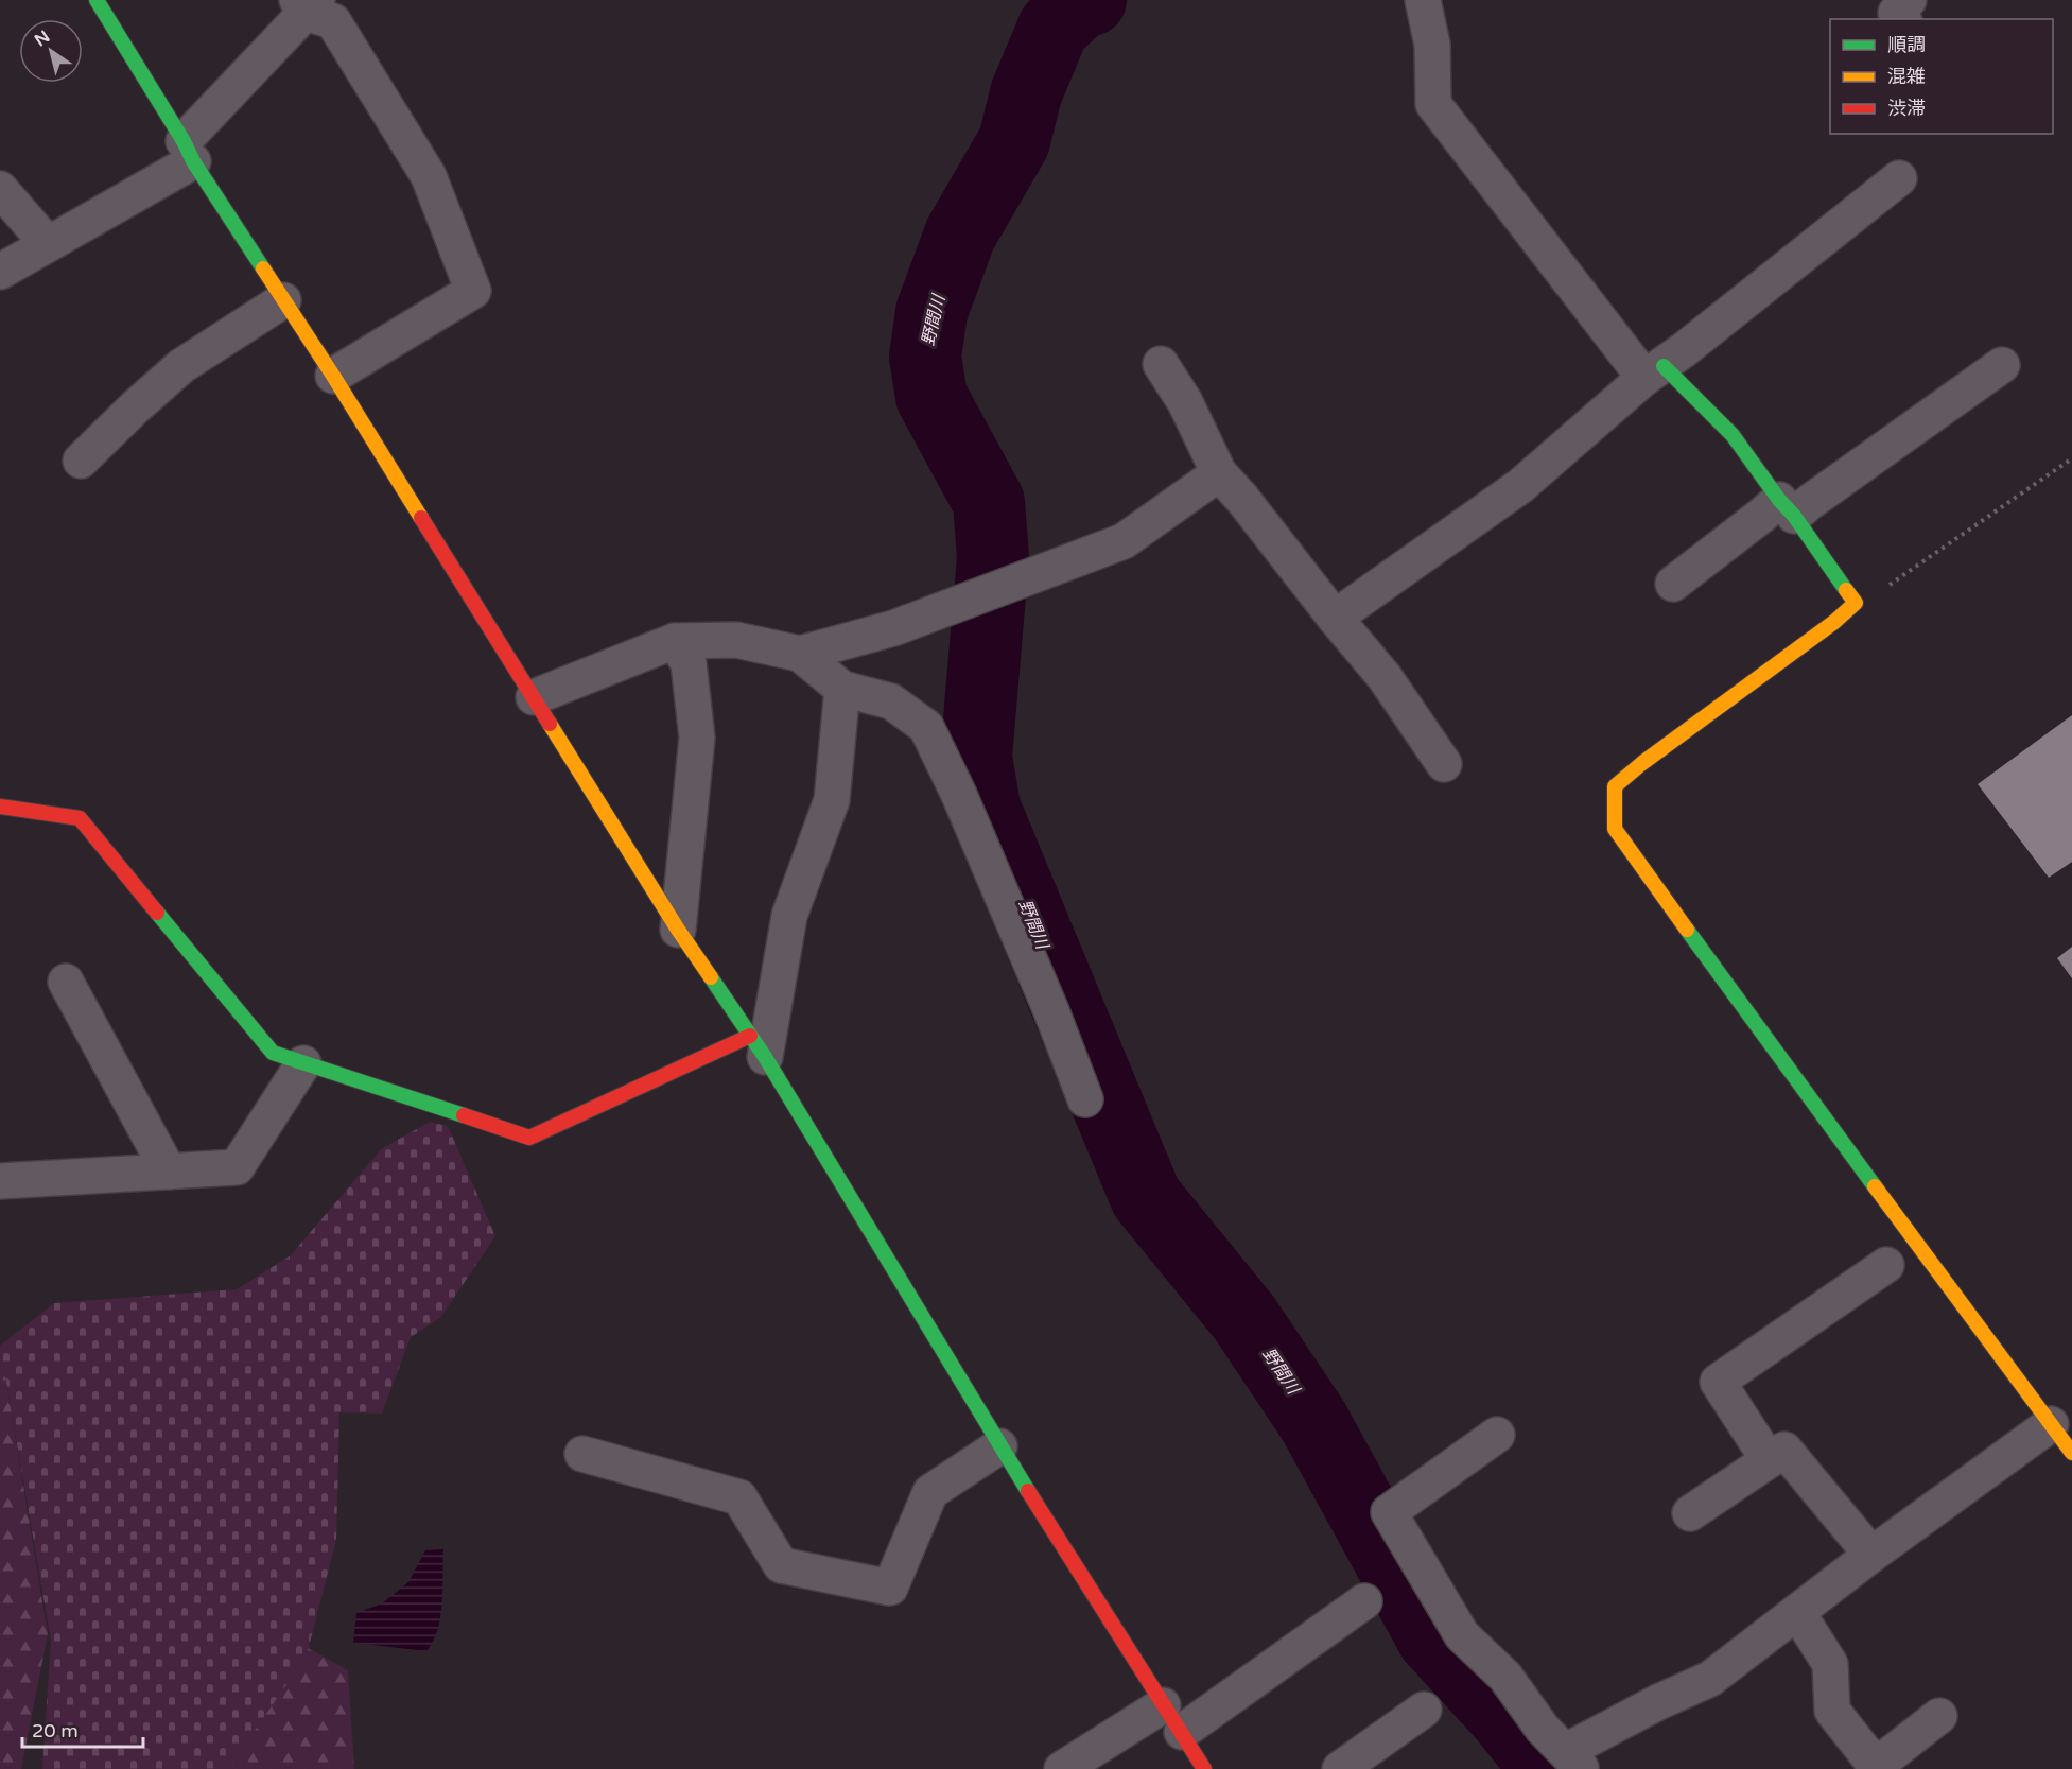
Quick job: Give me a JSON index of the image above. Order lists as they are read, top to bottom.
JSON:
{
  "water": ["野間川"],
  "legend": ["順調", "混雑", "渋滞"],
  "scale_bar": "20 m",
  "north": "top left"
}
